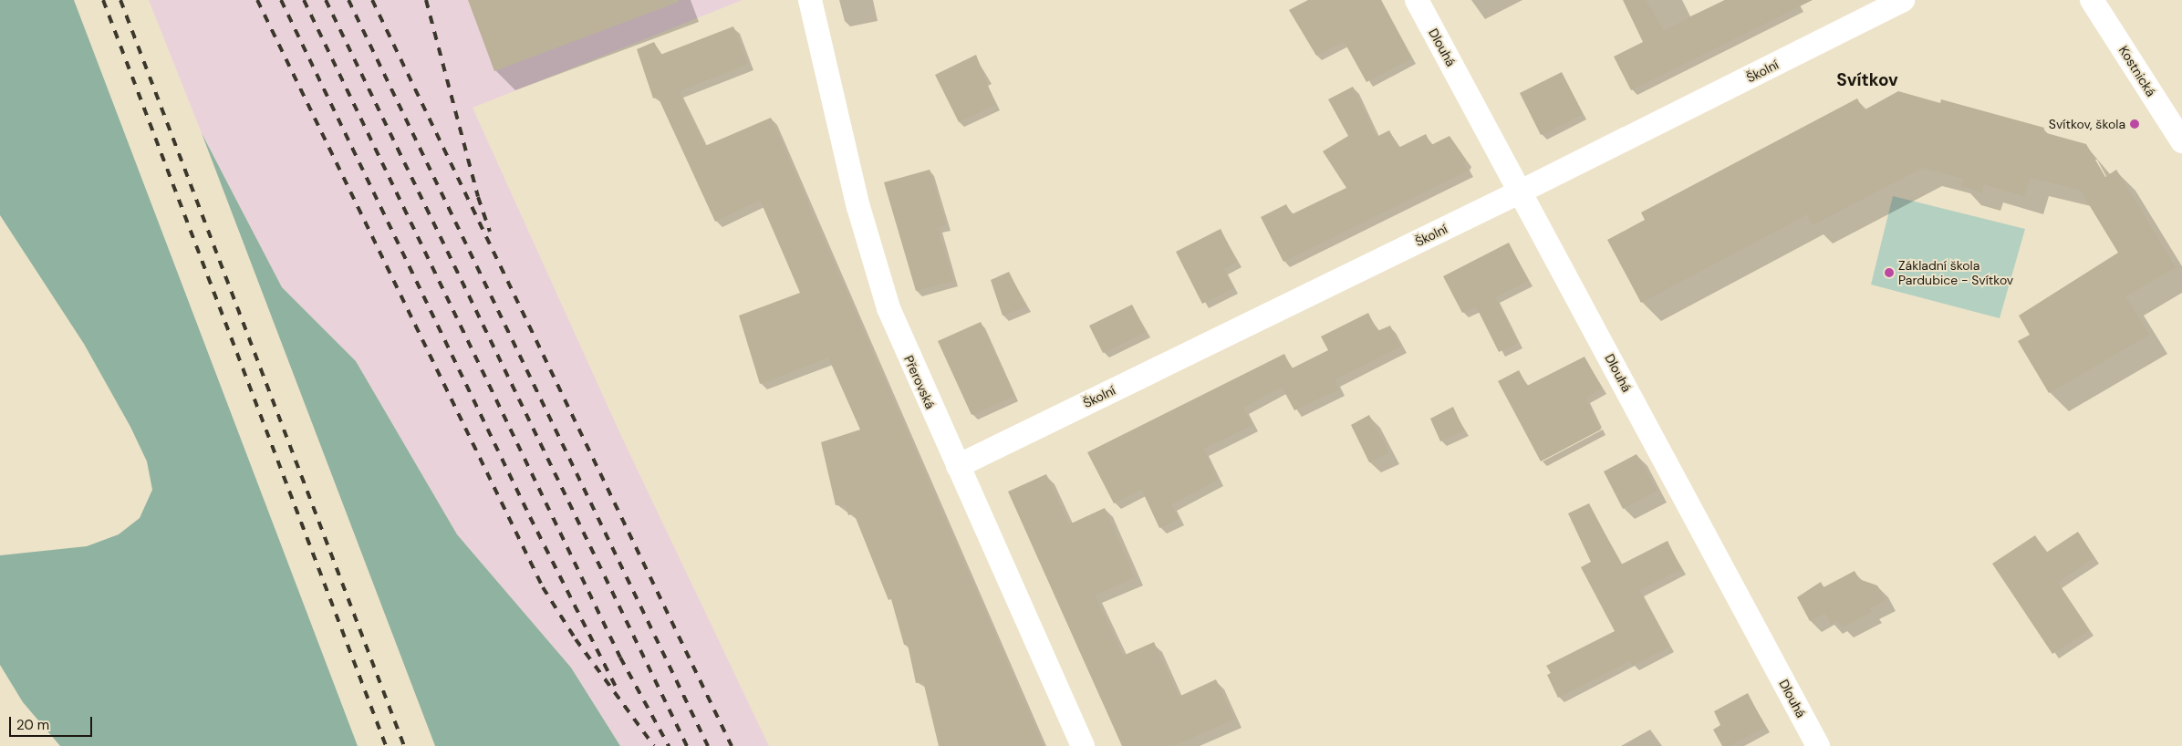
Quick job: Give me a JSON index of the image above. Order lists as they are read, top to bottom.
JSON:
{
  "streets": {
    "street": [
      "Dlouhá",
      "Školní",
      "Kostnická",
      "Přerovská"
    ]
  },
  "crossings": [
    ["Dlouhá", "Školní"],
    ["Školní", "Přerovská"]
  ],
  "districts": ["Svítkov"],
  "places": ["Svítkov, škola", "Základní škola Pardubice - Svítkov"],
  "scale_bar": "20 m"
}
